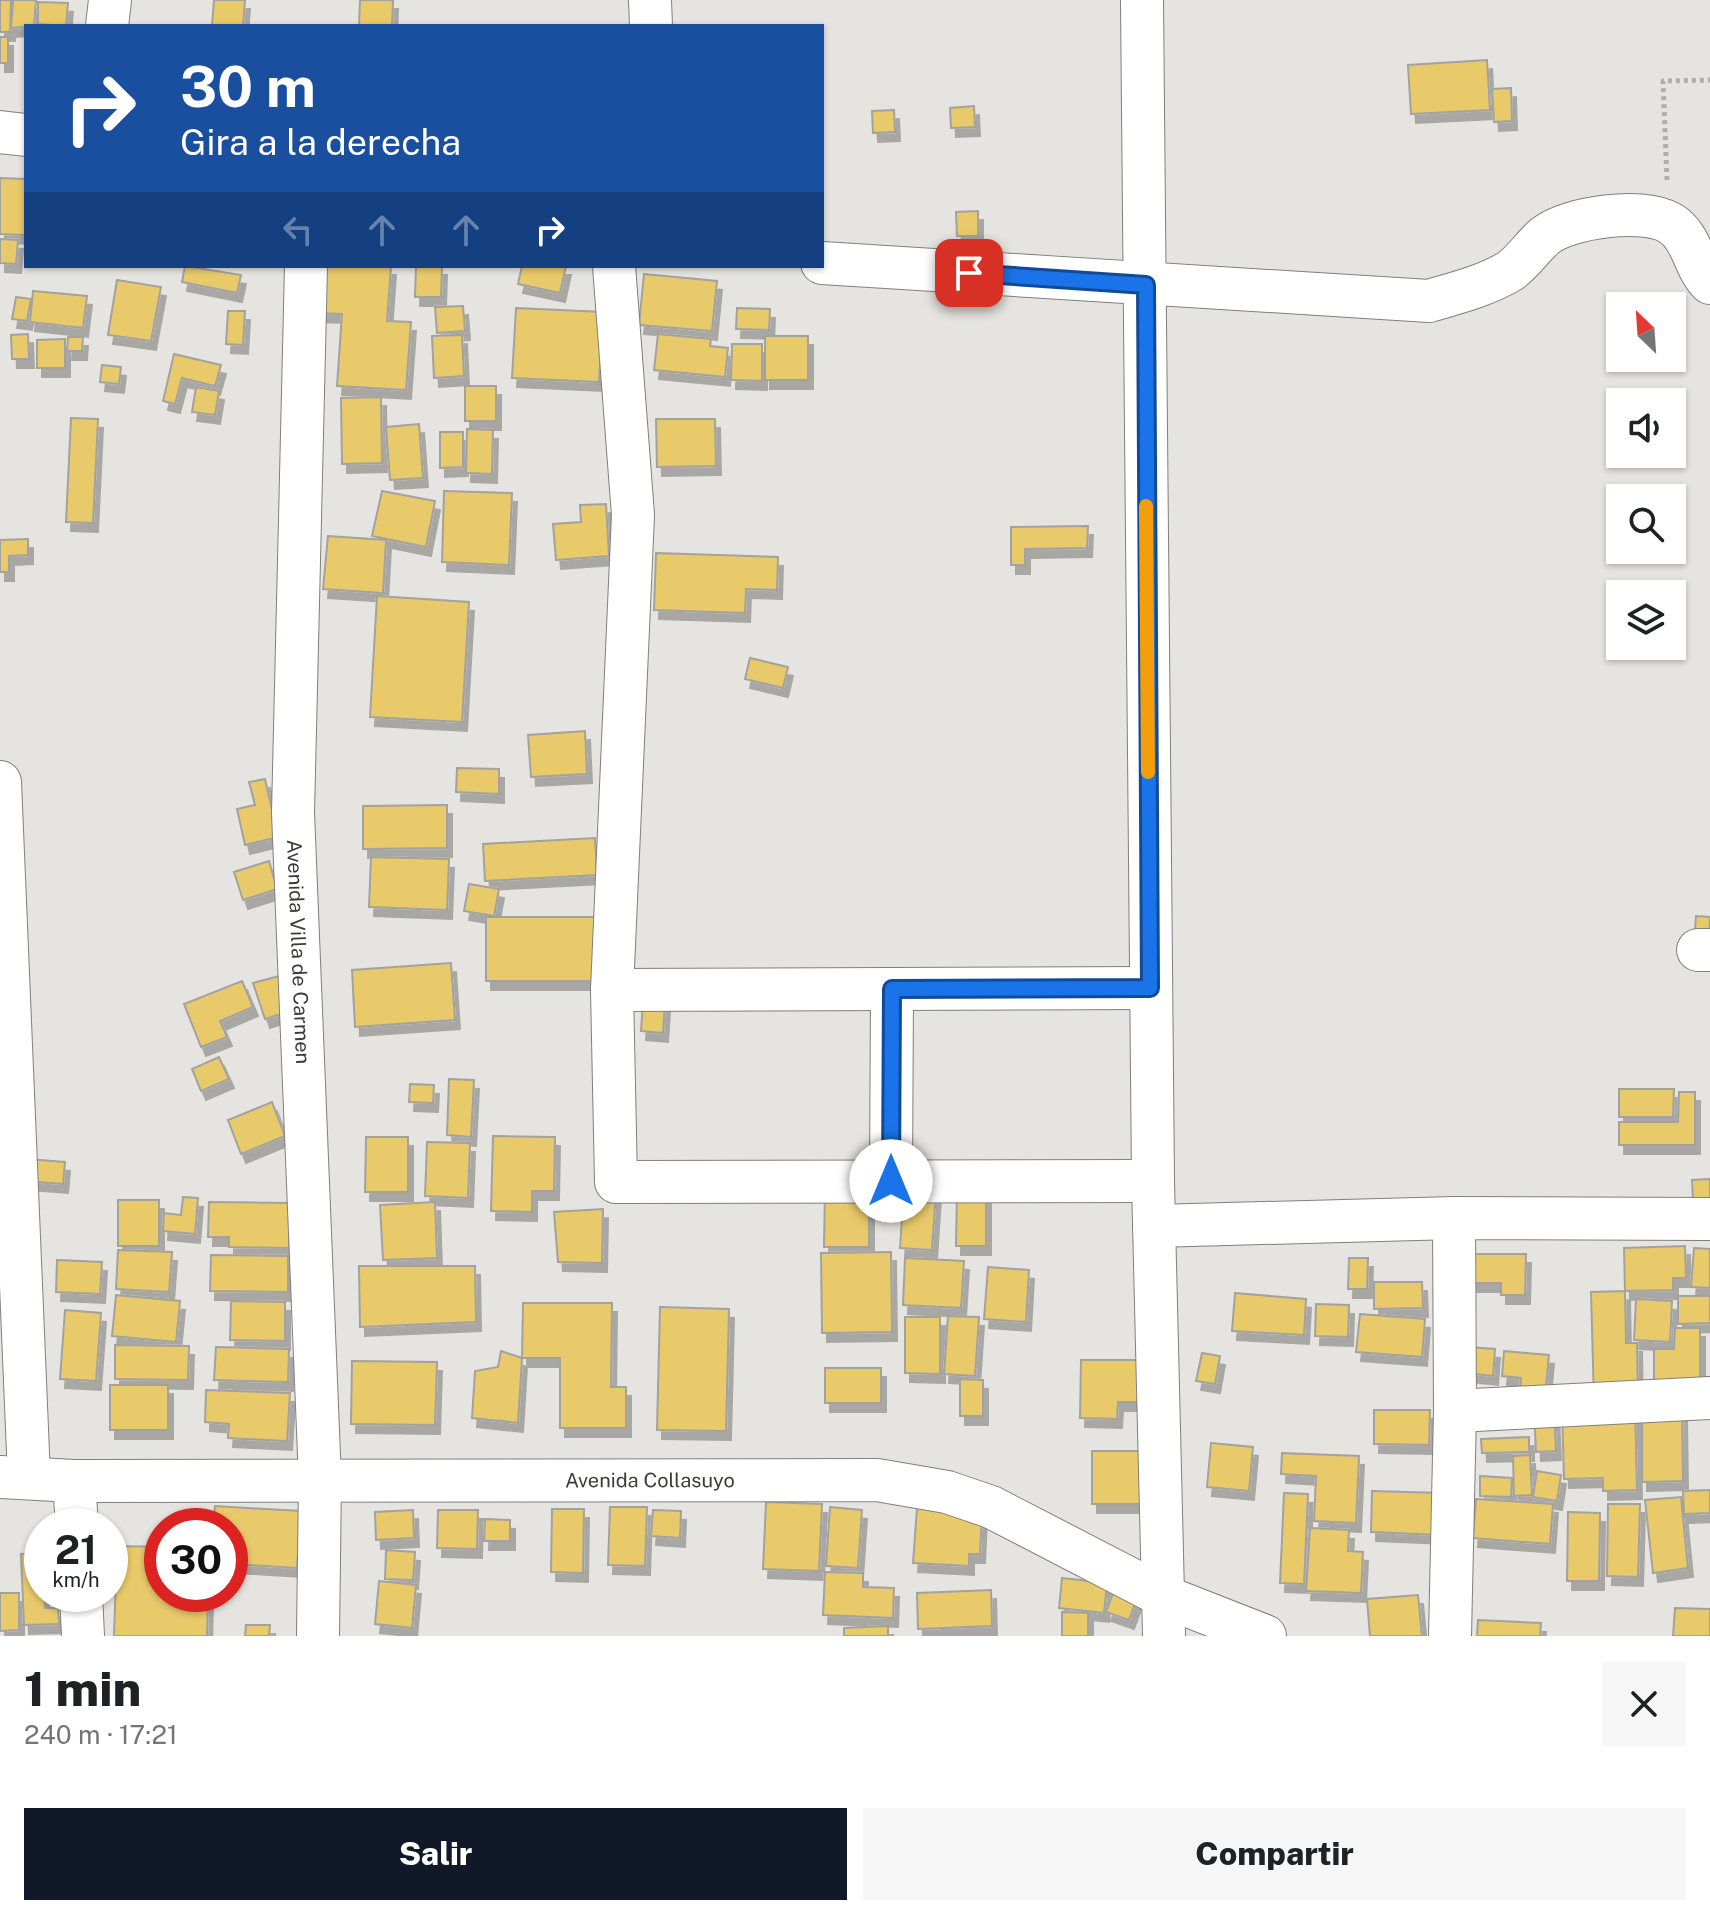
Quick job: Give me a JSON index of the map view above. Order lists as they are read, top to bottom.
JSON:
{
  "streets": {
    "street": ["Avenida Villa de Carmen", "Avenida Collasuyo"]
  },
  "crossings": [
    ["Avenida Villa de Carmen", "Avenida Collasuyo"]
  ],
  "north": "top left",
  "page": {
    "turn": ["30 m", "Gira a la derecha"],
    "speed": "21 km/h",
    "limit": "30",
    "heading": ["1 min", "240 m · 17:21"],
    "buttons": ["Salir", "Compartir"]
  }
}
